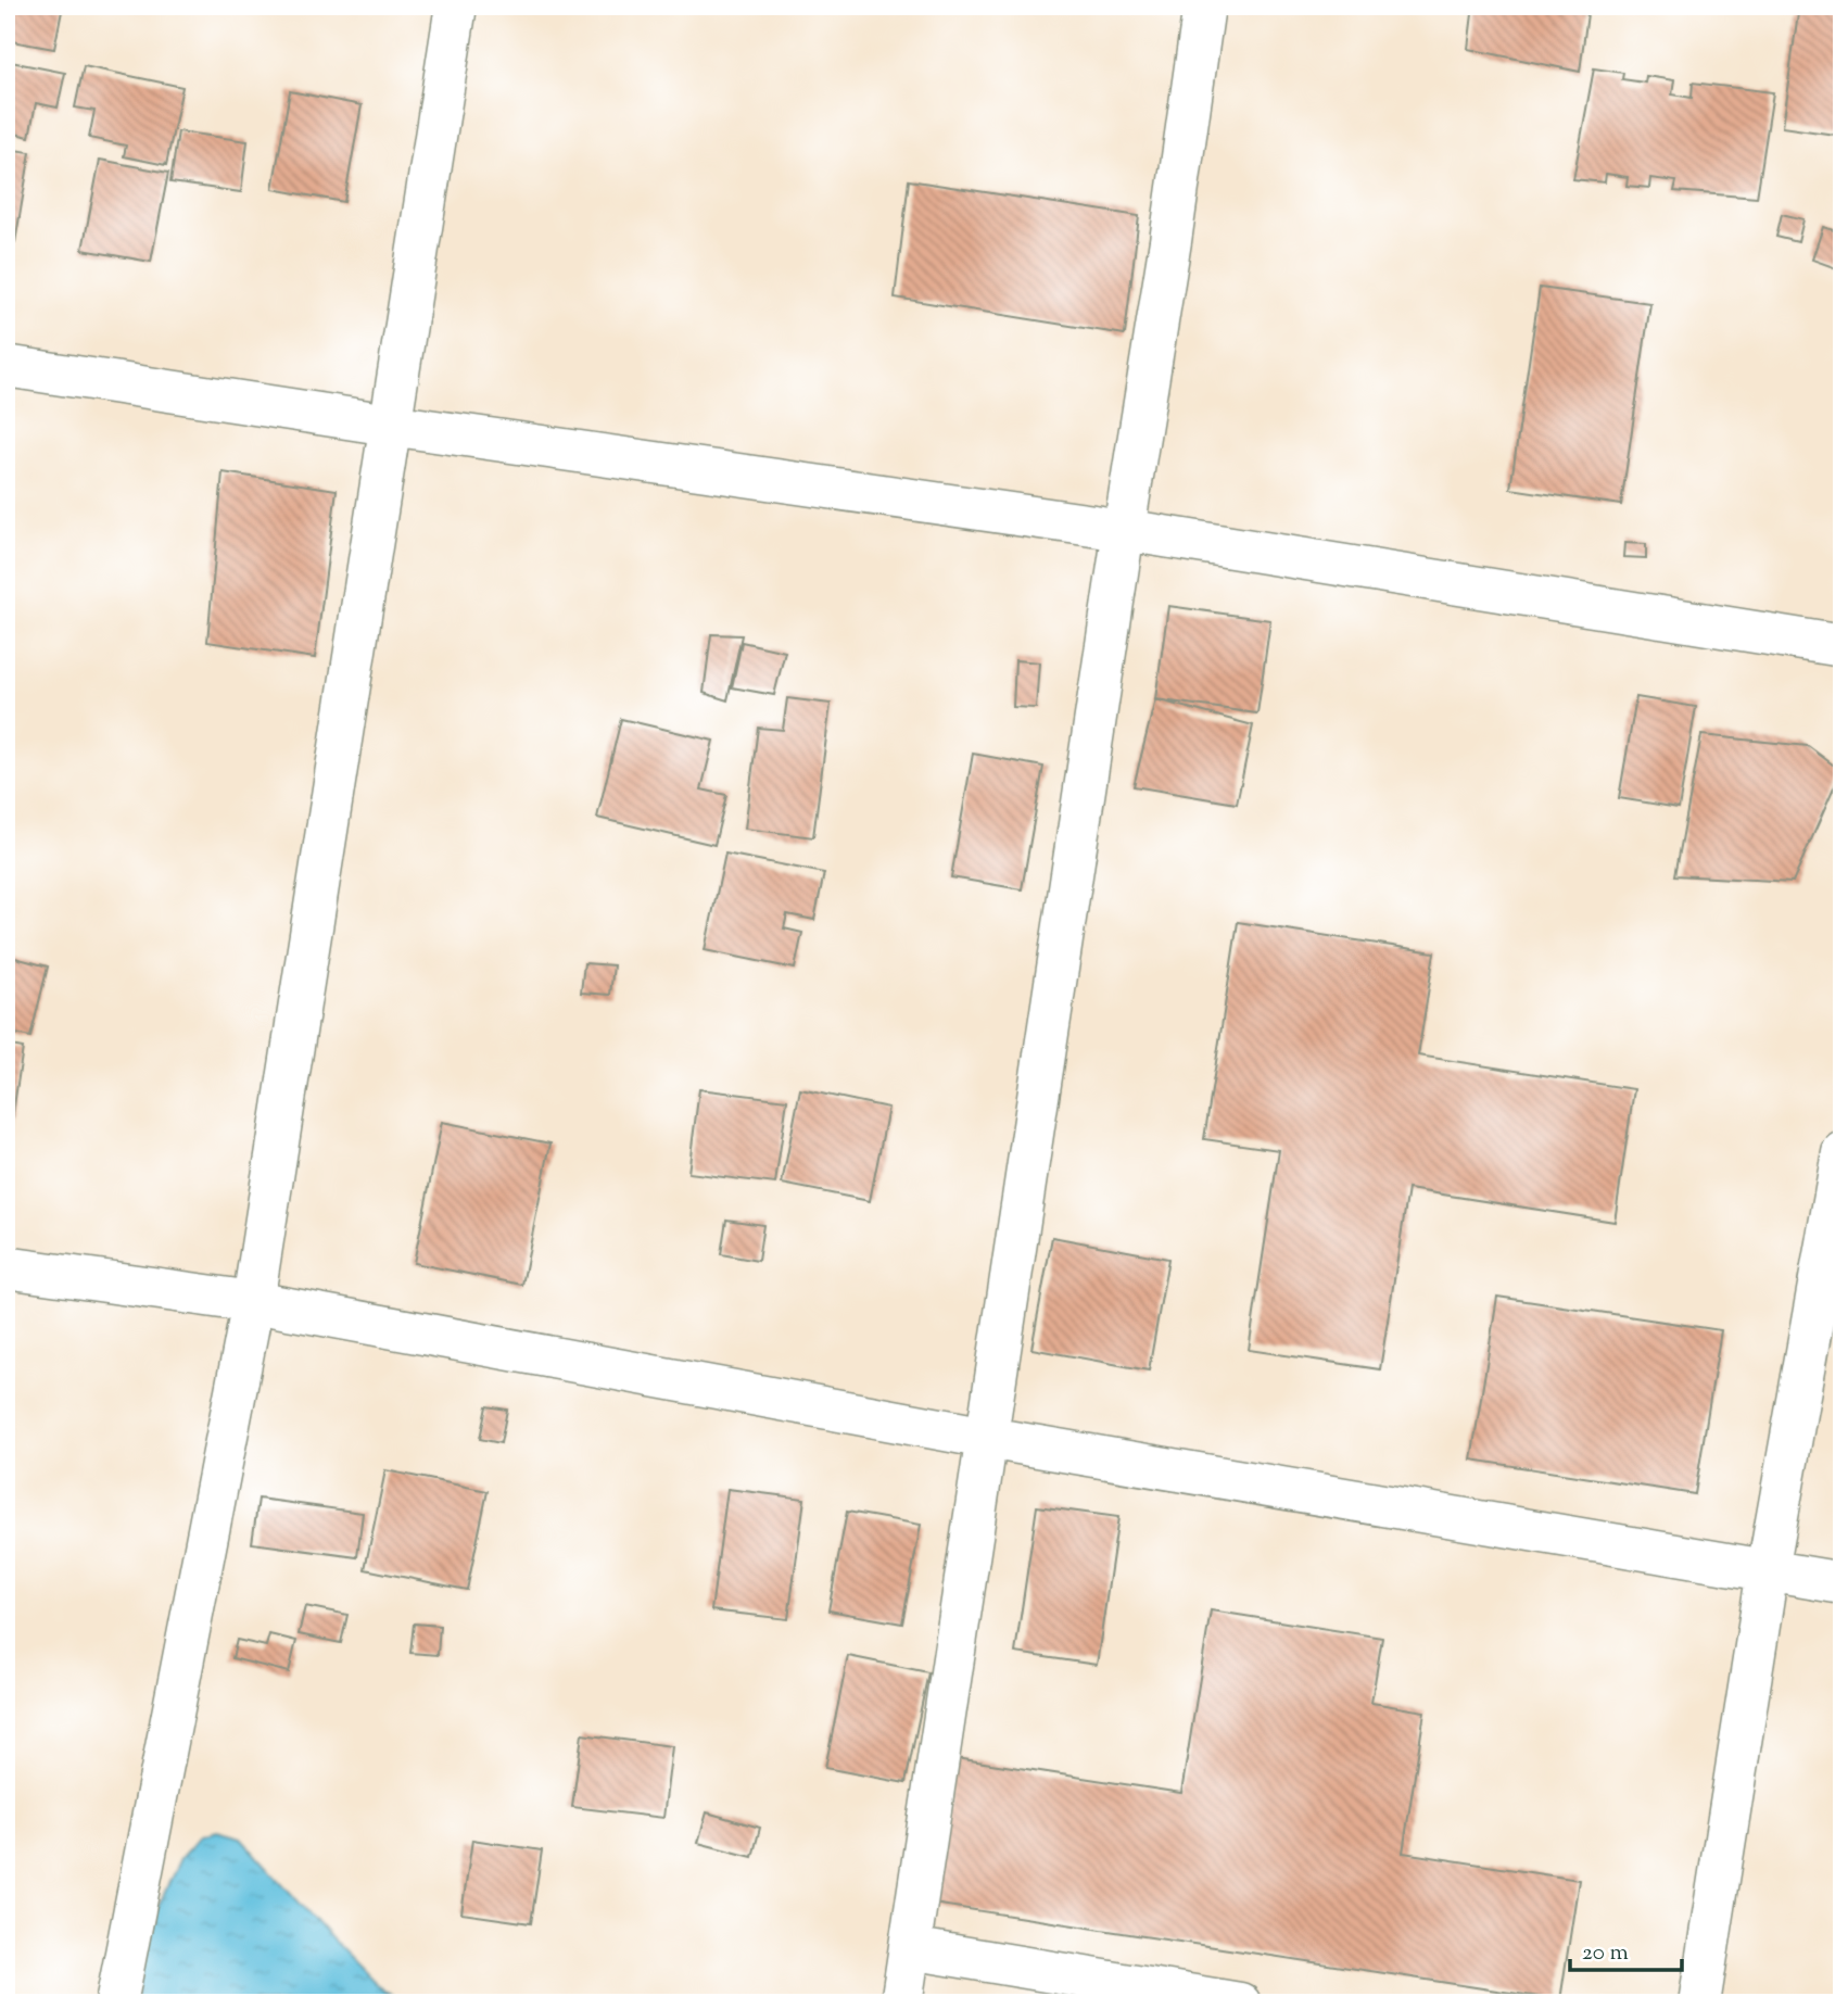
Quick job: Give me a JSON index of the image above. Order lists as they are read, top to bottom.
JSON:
{
  "scale_bar": "20 m"
}
